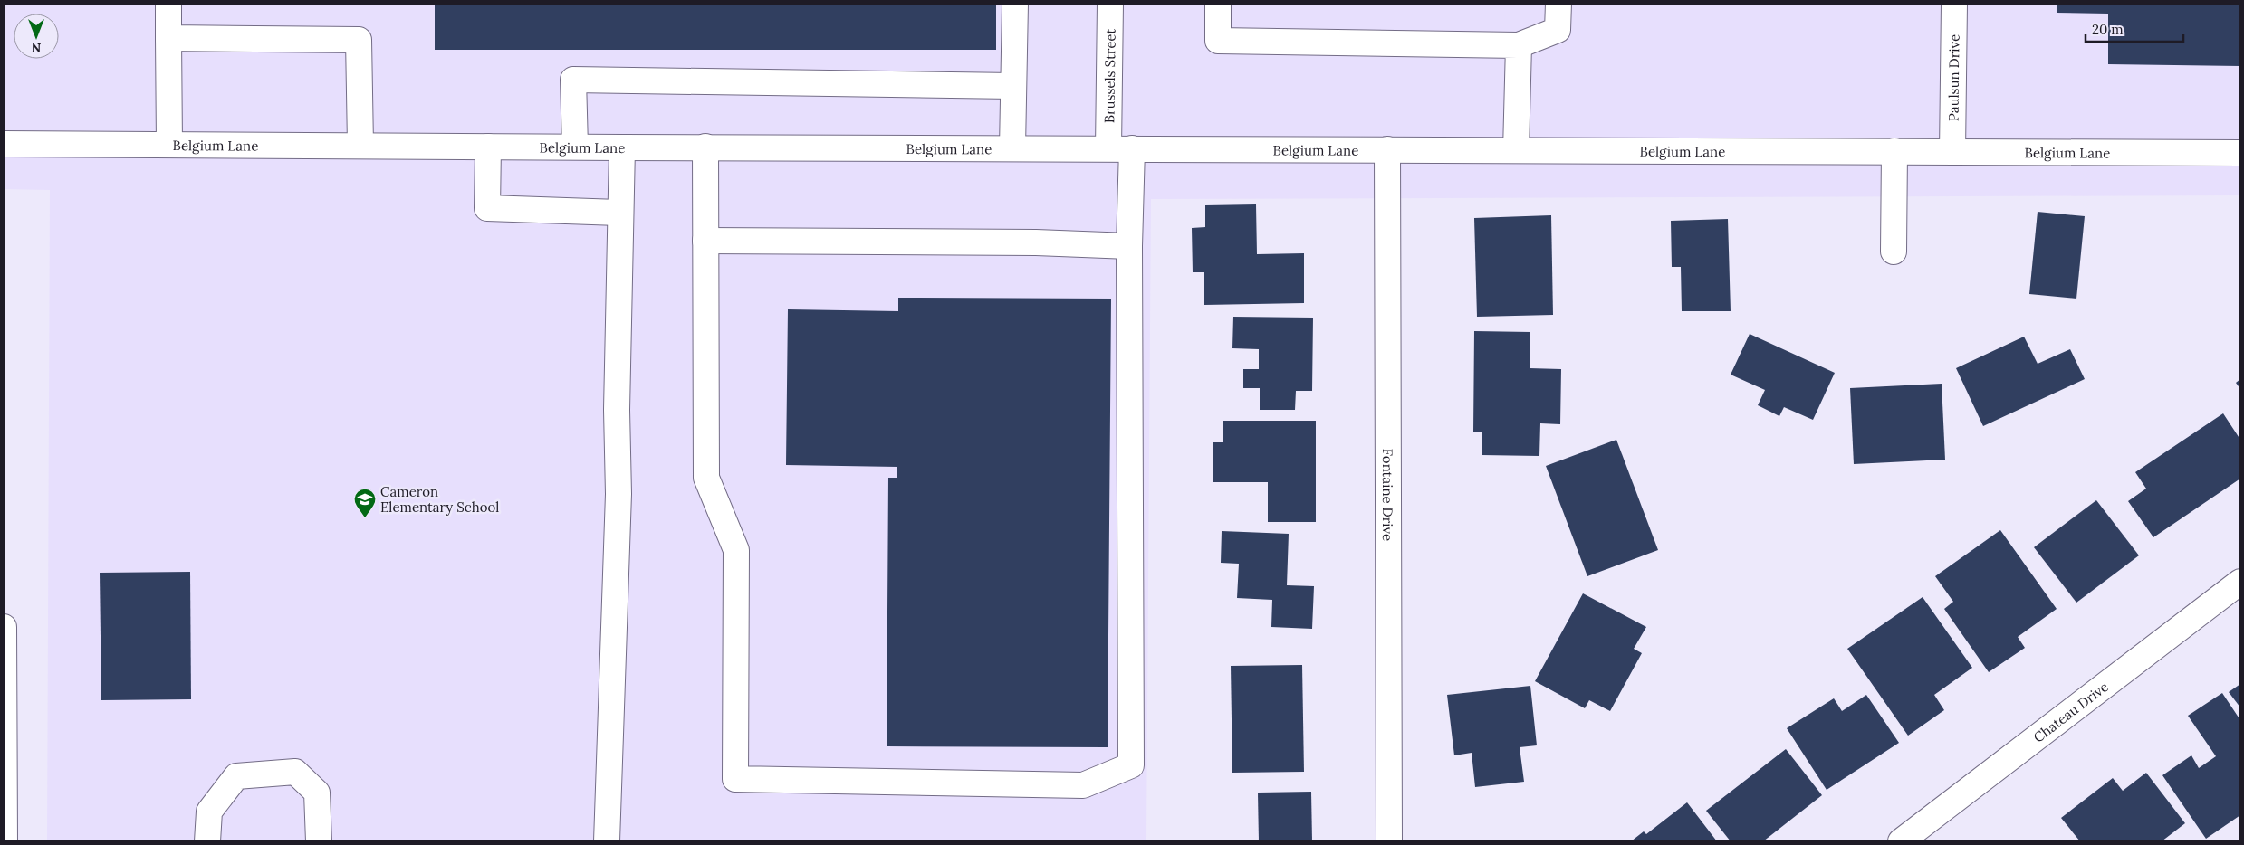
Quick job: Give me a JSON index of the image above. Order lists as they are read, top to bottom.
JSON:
{
  "streets": {
    "street": [
      "Brussels Street",
      "Paulsun Drive",
      "Belgium Lane",
      "Fontaine Drive",
      "Chateau Drive"
    ]
  },
  "crossings": [
    ["Brussels Street", "Belgium Lane"],
    ["Paulsun Drive", "Belgium Lane"],
    ["Belgium Lane", "Fontaine Drive"]
  ],
  "places": {
    "school or university": ["Cameron Elementary School"]
  },
  "scale_bar": "20 m",
  "north": "bottom"
}
